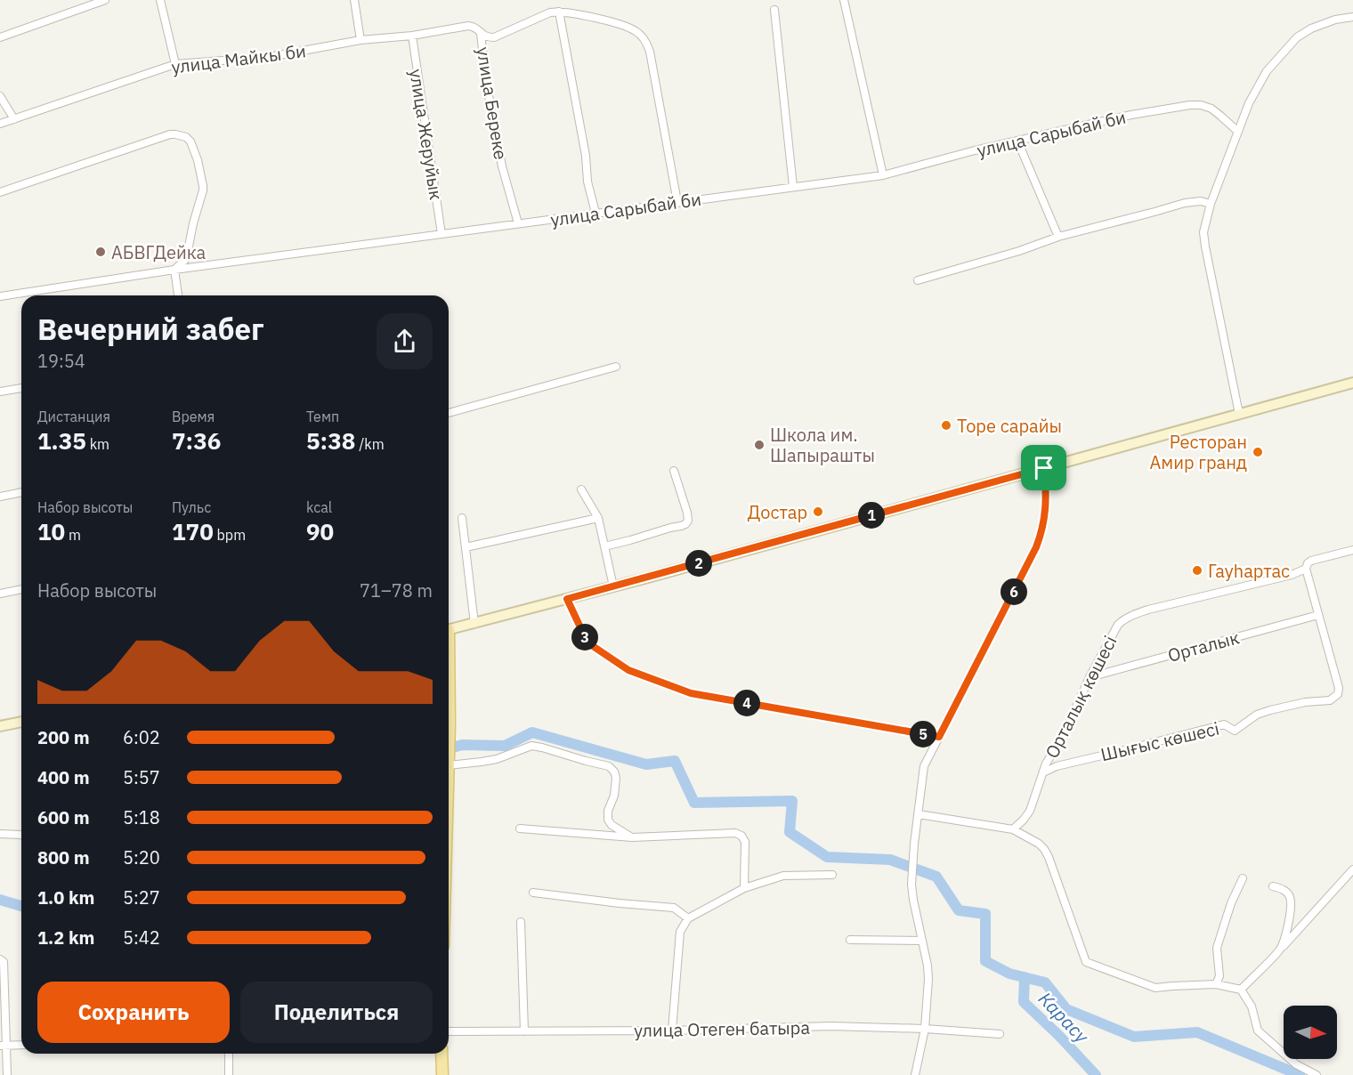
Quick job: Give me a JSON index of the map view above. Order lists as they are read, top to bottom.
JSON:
{
  "streets": {
    "street": [
      "улица Майкы би",
      "улица Береке",
      "улица Сарыбай би",
      "улица Жеруйык",
      "Орталык",
      "Орталық көшесі",
      "Шығыс көшесі",
      "улица Отеген батыра"
    ]
  },
  "crossings": [
    ["улица Майкы би", "улица Береке"],
    ["улица Майкы би", "улица Жеруйык"],
    ["улица Береке", "улица Сарыбай би"],
    ["улица Сарыбай би", "улица Жеруйык"],
    ["Орталык", "Орталық көшесі"],
    ["Орталык", "Шығыс көшесі"],
    ["Орталық көшесі", "Шығыс көшесі"]
  ],
  "water": ["Карасу"],
  "places": [
    "АБВГДейка",
    "Торе сарайы",
    "Школа им. Шапырашты",
    "Ресторан Амир гранд",
    "Достар",
    "Гауhартас"
  ],
  "north": "right",
  "page": {
    "heading": ["Вечерний забег", "19:54"],
    "stats": [
      ["Дистанция", "1.35 km"],
      ["Время", "7:36"],
      ["Темп", "5:38 /km"],
      ["Набор высоты", "10 m"],
      ["Пульс", "170 bpm"],
      ["kcal", "90"]
    ],
    "pins": [
      "1",
      "2",
      "6",
      "3",
      "4",
      "5"
    ],
    "chart": ["Набор высоты", "71–78 m"],
    "list": [
      {
        "name": "200 m",
        "note": "6:02"
      },
      {
        "name": "400 m",
        "note": "5:57"
      },
      {
        "name": "600 m",
        "note": "5:18"
      },
      {
        "name": "800 m",
        "note": "5:20"
      },
      {
        "name": "1.0 km",
        "note": "5:27"
      },
      {
        "name": "1.2 km",
        "note": "5:42"
      }
    ],
    "buttons": ["Сохранить", "Поделиться"]
  }
}
